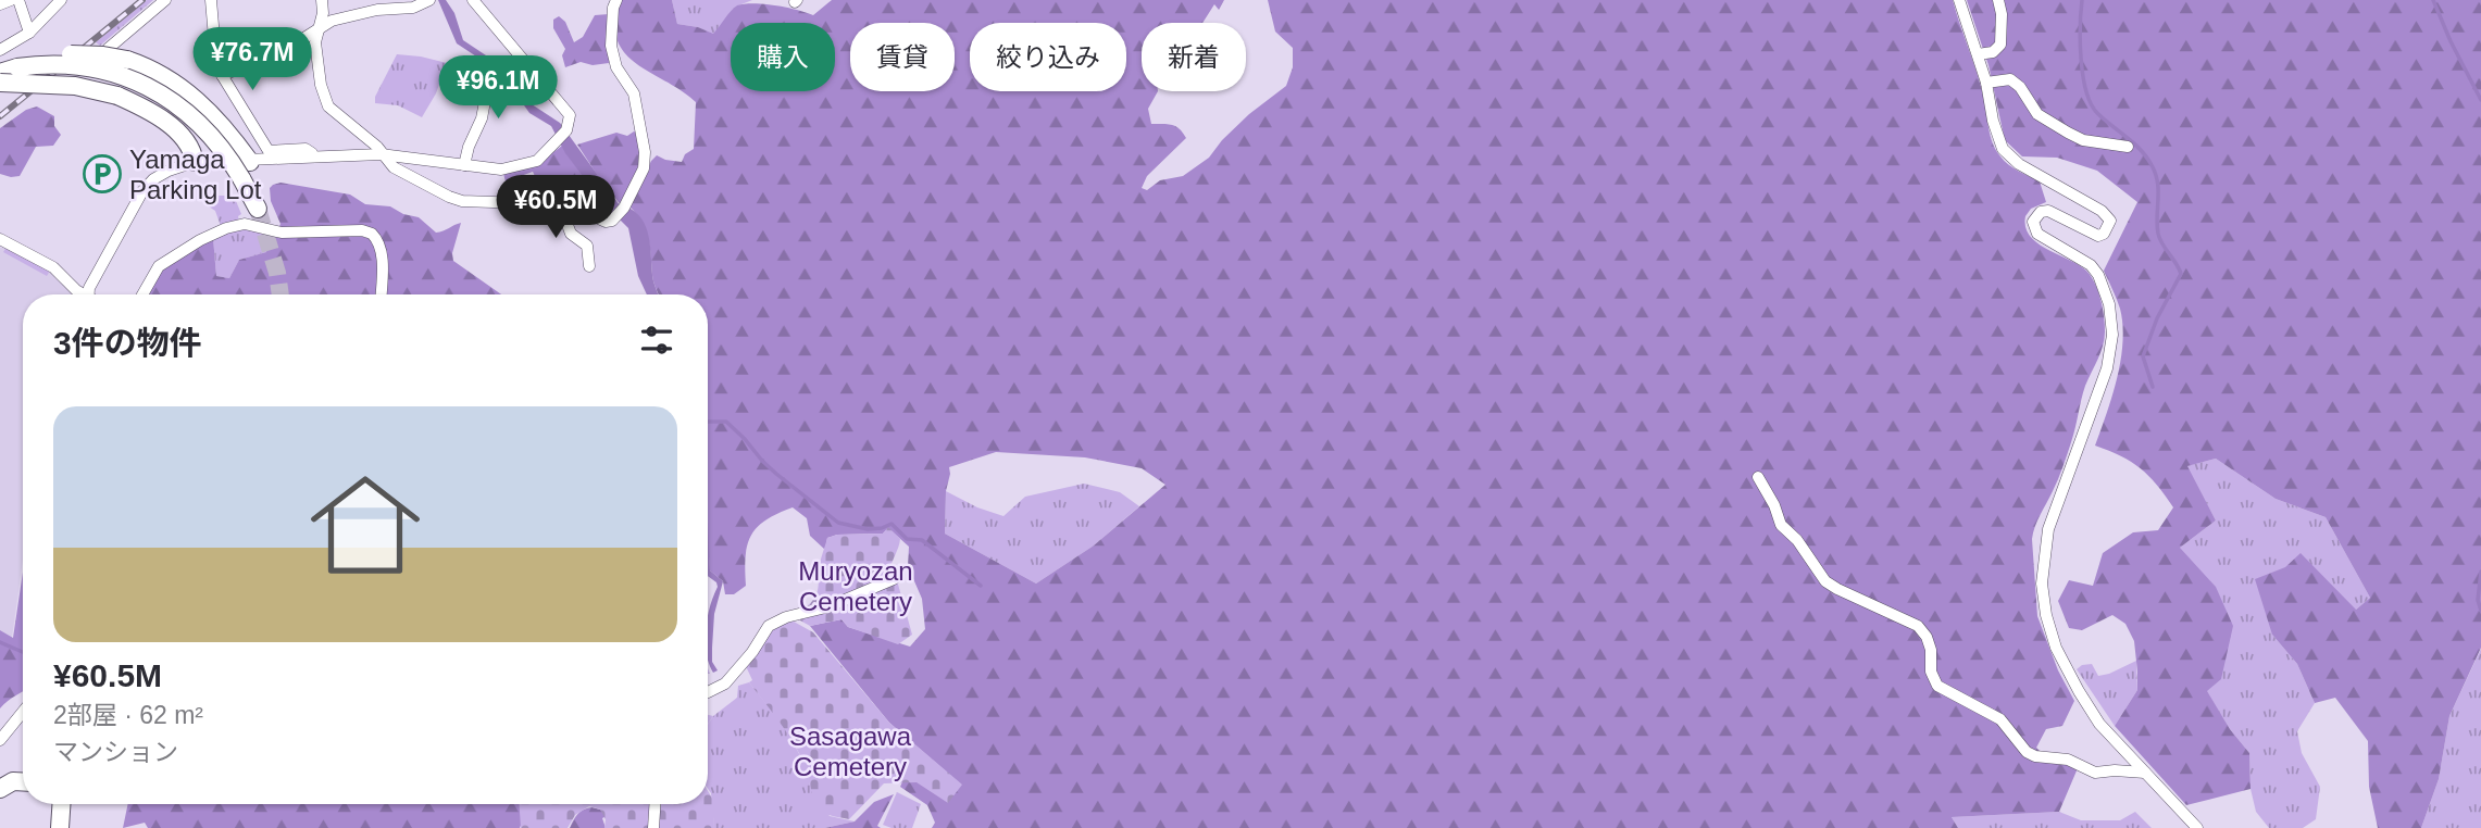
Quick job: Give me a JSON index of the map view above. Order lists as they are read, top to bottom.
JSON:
{
  "parks": ["Muryozan Cemetery", "Sasagawa Cemetery"],
  "places": {
    "parking": ["Yamaga Parking Lot"]
  },
  "page": {
    "chip": [
      "購入",
      "賃貸",
      "絞り込み",
      "新着"
    ],
    "price": ["¥76.7M", "¥96.1M", "¥60.5M"],
    "heading": "3件の物件",
    "list": [
      {
        "name": "¥60.5M",
        "note": "2部屋 · 62 m² · マンション"
      }
    ]
  }
}
